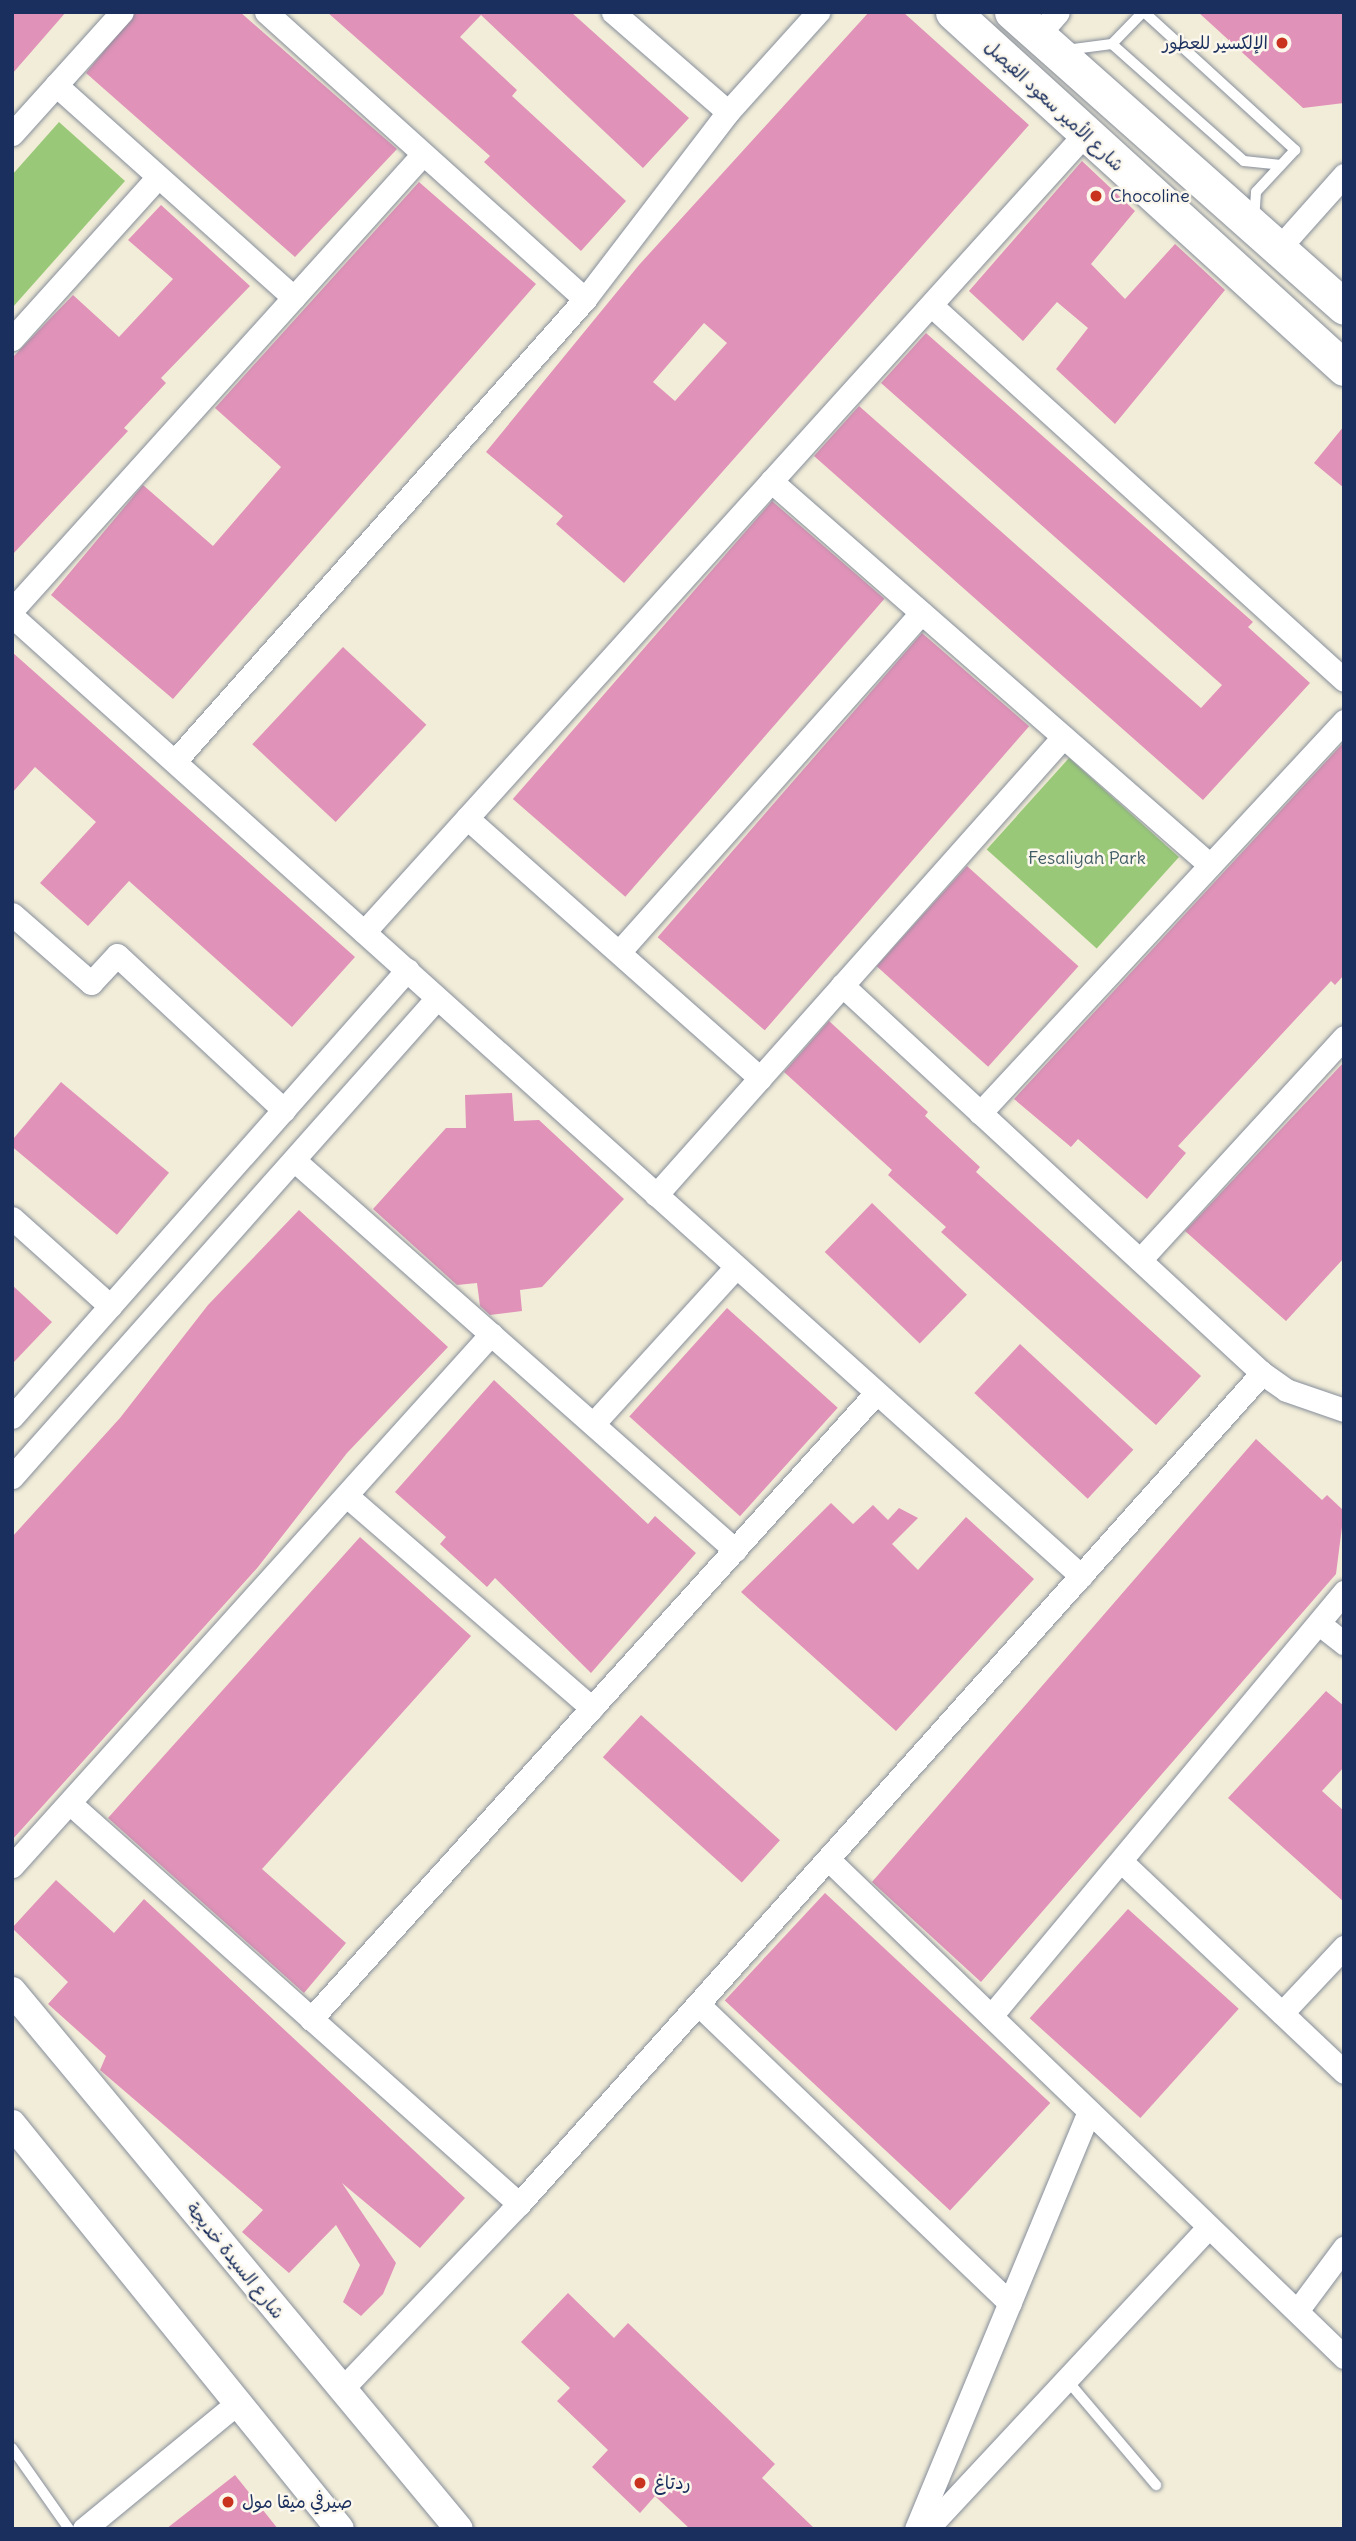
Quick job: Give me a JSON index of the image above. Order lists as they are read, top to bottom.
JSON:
{
  "streets": {
    "main road": ["شارع الأمير سعود الفيصل"],
    "street": ["شارع السيدة خديجة"]
  },
  "parks": ["Fesaliyah Park"],
  "places": [
    "الإلكسير للعطور",
    "Chocoline",
    "ردتاغ",
    "صيرفي ميقا مول"
  ]
}
